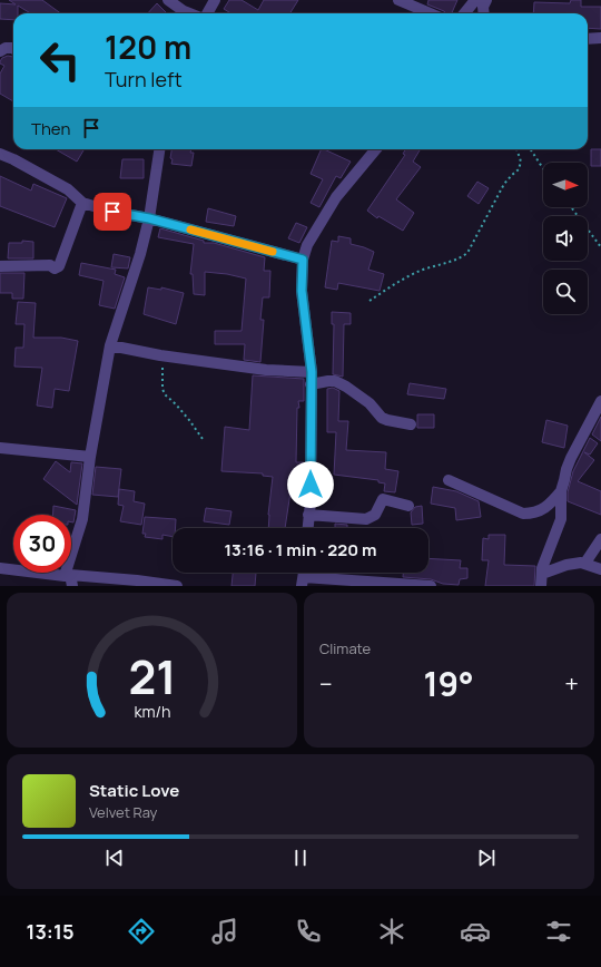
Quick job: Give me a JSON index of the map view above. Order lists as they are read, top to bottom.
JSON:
{
  "north": "right",
  "page": {
    "turn": ["120 m", "Turn left"],
    "then": "Then",
    "limit": "30",
    "trip": "13:16 · 1 min · 220 m",
    "tile": "Climate",
    "heat": ["−", "19°", "+"],
    "song": ["Static Love", "Velvet Ray"],
    "tabs": "13:15",
    "gauge": ["21", "km/h"]
  }
}
